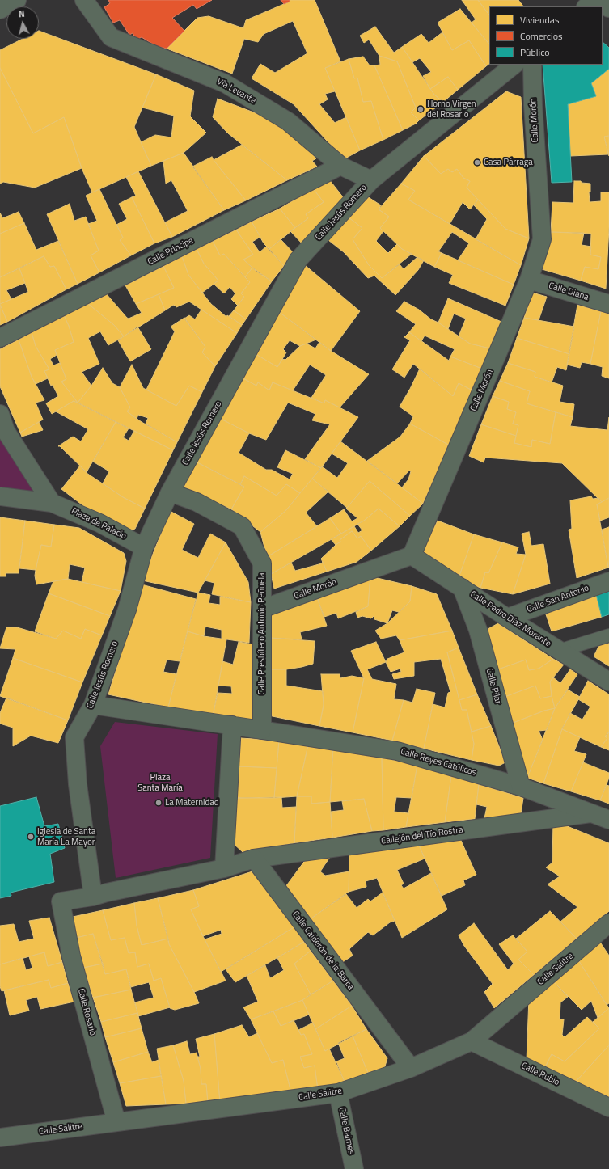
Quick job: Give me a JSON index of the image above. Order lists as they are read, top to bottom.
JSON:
{
  "streets": {
    "street": [
      "Vía Levante",
      "Calle Morón",
      "Calle Jesús Romero",
      "Calle Principe",
      "Calle Diana",
      "Plaza de Palacio",
      "Calle San Antonio",
      "Calle Pedro Díaz Morante",
      "Calle Presbítero Antonio Peñuela",
      "Calle Pilar",
      "Calle Reyes Católicos",
      "Callejón del Tío Rostra",
      "Calle Calderón de la Barca",
      "Calle Salitre",
      "Calle Rosario",
      "Calle Rubio",
      "Calle Balmes"
    ]
  },
  "crossings": [
    ["Vía Levante", "Calle Jesús Romero"],
    ["Vía Levante", "Calle Principe"],
    ["Calle Morón", "Calle Diana"],
    ["Calle Morón", "Calle Pedro Díaz Morante"],
    ["Calle Morón", "Calle Presbítero Antonio Peñuela"],
    ["Calle Jesús Romero", "Plaza de Palacio"],
    ["Calle Jesús Romero", "Calle Presbítero Antonio Peñuela"],
    ["Calle Jesús Romero", "Calle Rosario"],
    ["Calle San Antonio", "Calle Pedro Díaz Morante"],
    ["Calle Pedro Díaz Morante", "Calle Pilar"],
    ["Calle Presbítero Antonio Peñuela", "Calle Reyes Católicos"],
    ["Calle Pilar", "Calle Reyes Católicos"],
    ["Calle Reyes Católicos", "Callejón del Tío Rostra"],
    ["Callejón del Tío Rostra", "Calle Calderón de la Barca"],
    ["Calle Calderón de la Barca", "Calle Salitre"],
    ["Calle Salitre", "Calle Rosario"],
    ["Calle Salitre", "Calle Rubio"],
    ["Calle Salitre", "Calle Balmes"]
  ],
  "parks": ["Plaza Santa María"],
  "places": [
    "Horno Virgen del Rosario",
    "Casa Párraga",
    "La Maternidad",
    "Iglesia de Santa María La Mayor"
  ],
  "legend": ["Viviendas", "Comercios", "Público"],
  "north": "top"
}
